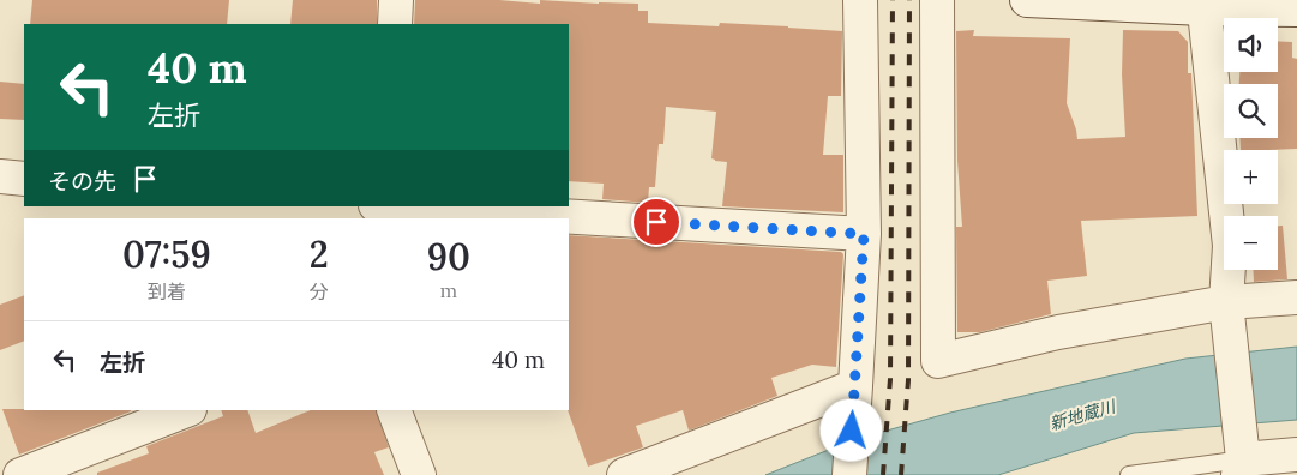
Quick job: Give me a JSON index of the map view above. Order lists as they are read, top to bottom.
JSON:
{
  "water": ["新地蔵川"],
  "page": {
    "map_buttons": ["+", "−"],
    "turn": ["40 m", "左折"],
    "then": "その先",
    "eta": [
      "07:59",
      "到着",
      "2",
      "分",
      "90",
      "m"
    ],
    "list": [
      {
        "name": "左折",
        "value": "40 m"
      }
    ]
  }
}
